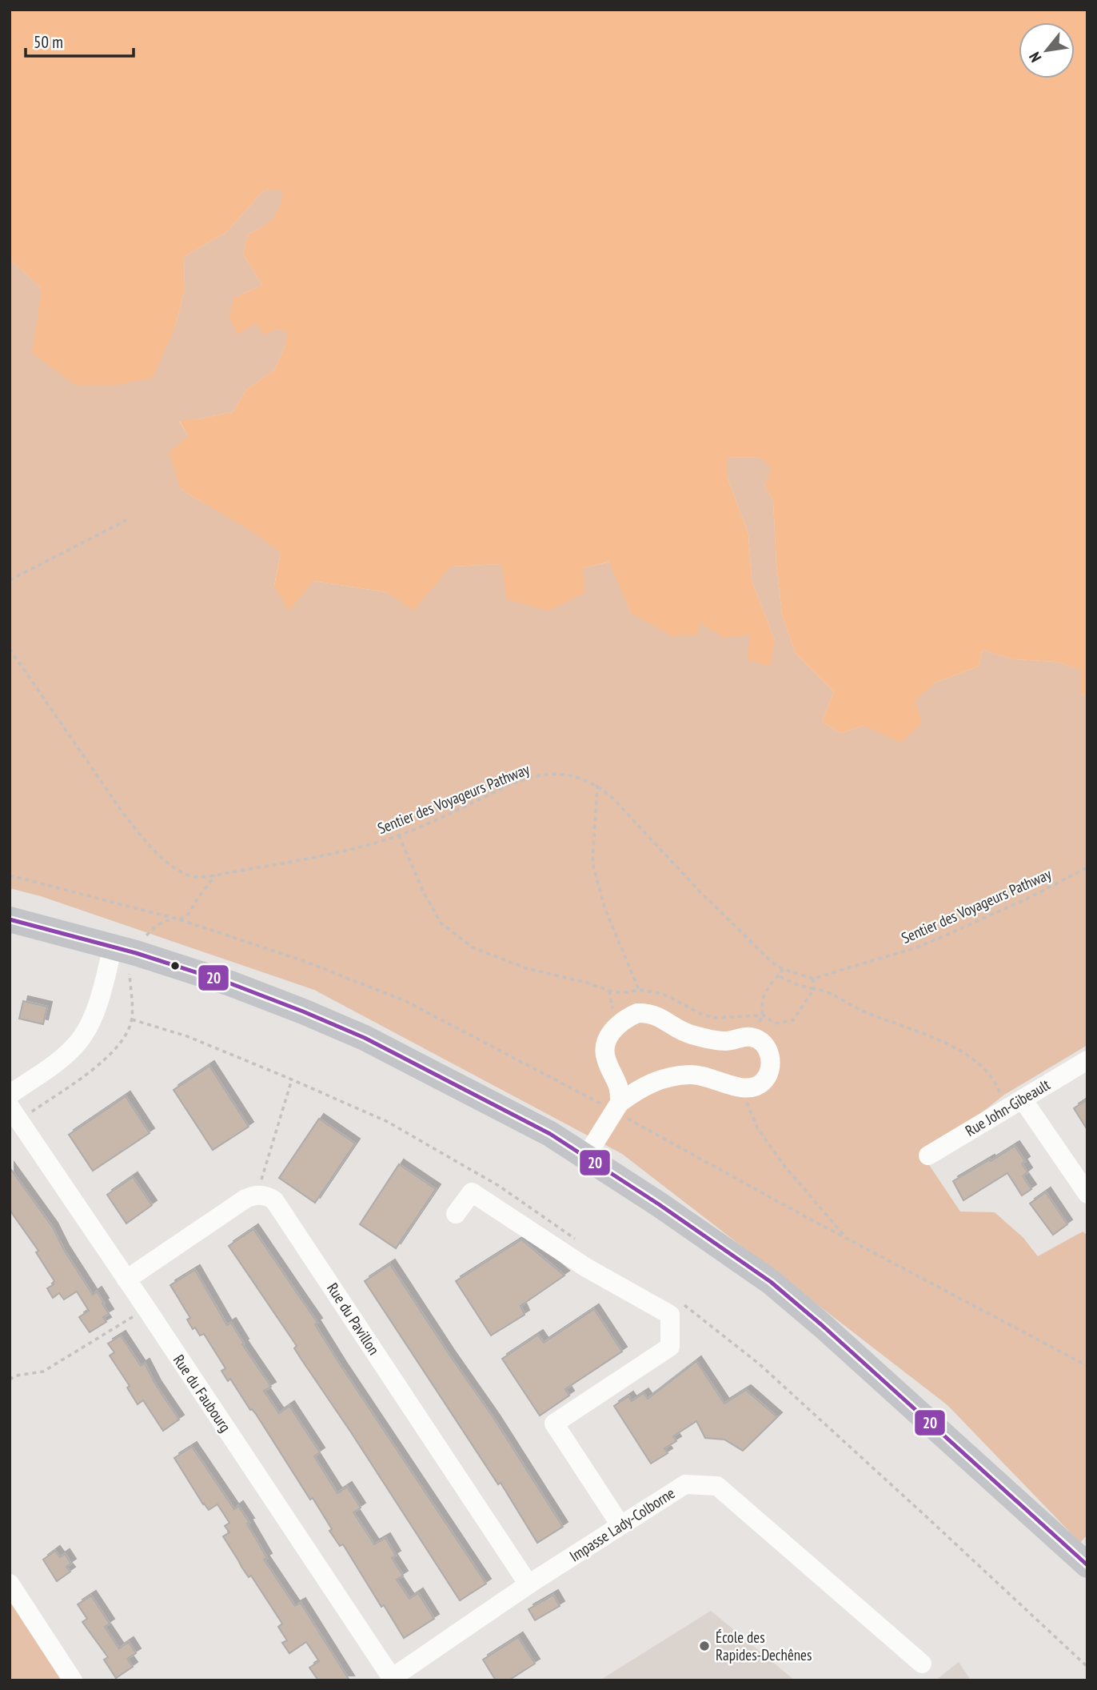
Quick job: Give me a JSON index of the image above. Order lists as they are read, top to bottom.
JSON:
{
  "streets": {
    "street": [
      "Rue John-Gibeault",
      "Rue du Pavillon",
      "Rue du Faubourg",
      "Impasse Lady-Colborne"
    ],
    "path": ["Sentier des Voyageurs Pathway"]
  },
  "crossings": [
    ["Rue du Pavillon", "Impasse Lady-Colborne"],
    ["Rue du Faubourg", "Impasse Lady-Colborne"]
  ],
  "places": ["École des Rapides-Dechênes"],
  "lines": ["transit line 20"],
  "scale_bar": "50 m",
  "north": "bottom left"
}
